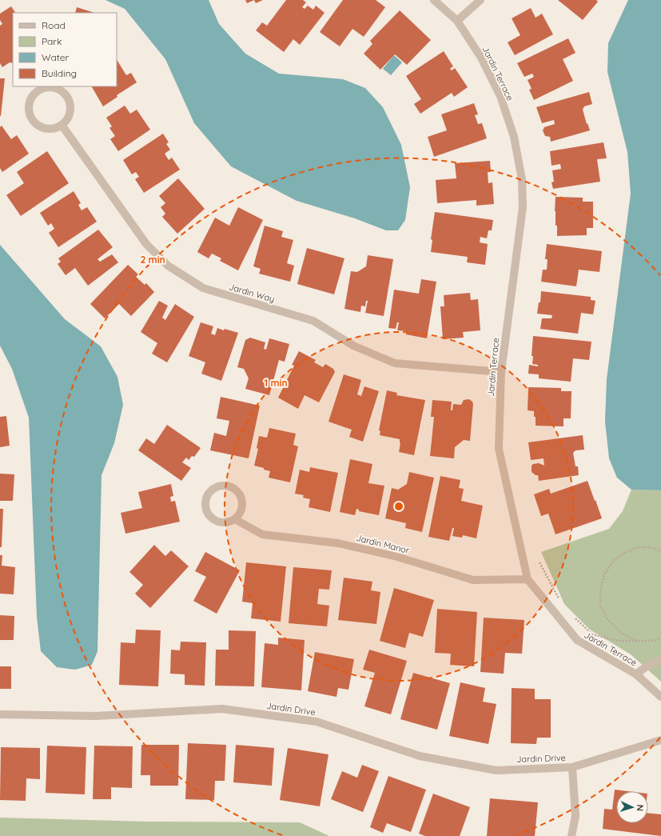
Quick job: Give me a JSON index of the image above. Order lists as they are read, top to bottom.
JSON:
{
  "streets": {
    "street": [
      "Jardin Terrace",
      "Jardin Way",
      "Jardin Manor",
      "Jardin Drive"
    ]
  },
  "crossings": [
    ["Jardin Terrace", "Jardin Way"],
    ["Jardin Terrace", "Jardin Manor"]
  ],
  "legend": [
    "Road",
    "Park",
    "Water",
    "Building"
  ],
  "north": "right",
  "rings": ["2 min", "1 min"]
}
